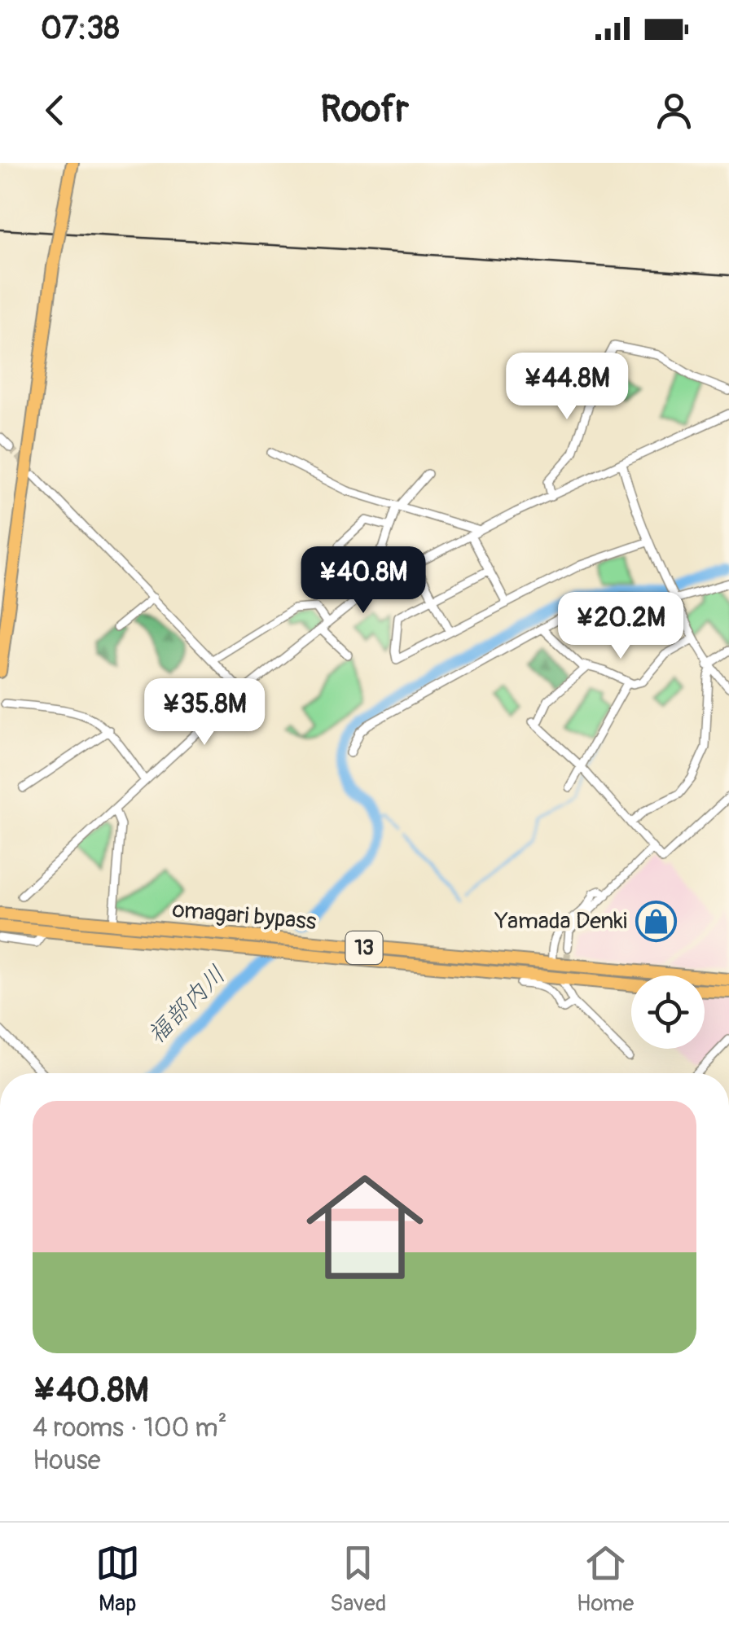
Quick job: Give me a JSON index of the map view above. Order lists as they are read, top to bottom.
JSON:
{
  "streets": {
    "highway": ["omagari bypass", "13"]
  },
  "water": ["福部内川"],
  "places": {
    "shop": ["Yamada Denki"]
  },
  "page": {
    "status": "07:38",
    "header": "Roofr",
    "price": [
      "¥44.8M",
      "¥40.8M",
      "¥20.2M",
      "¥35.8M"
    ],
    "list": [
      {
        "name": "¥40.8M",
        "note": "4 rooms · 100 m² · House"
      }
    ],
    "tabs": ["Map", "Saved", "Home"]
  }
}
